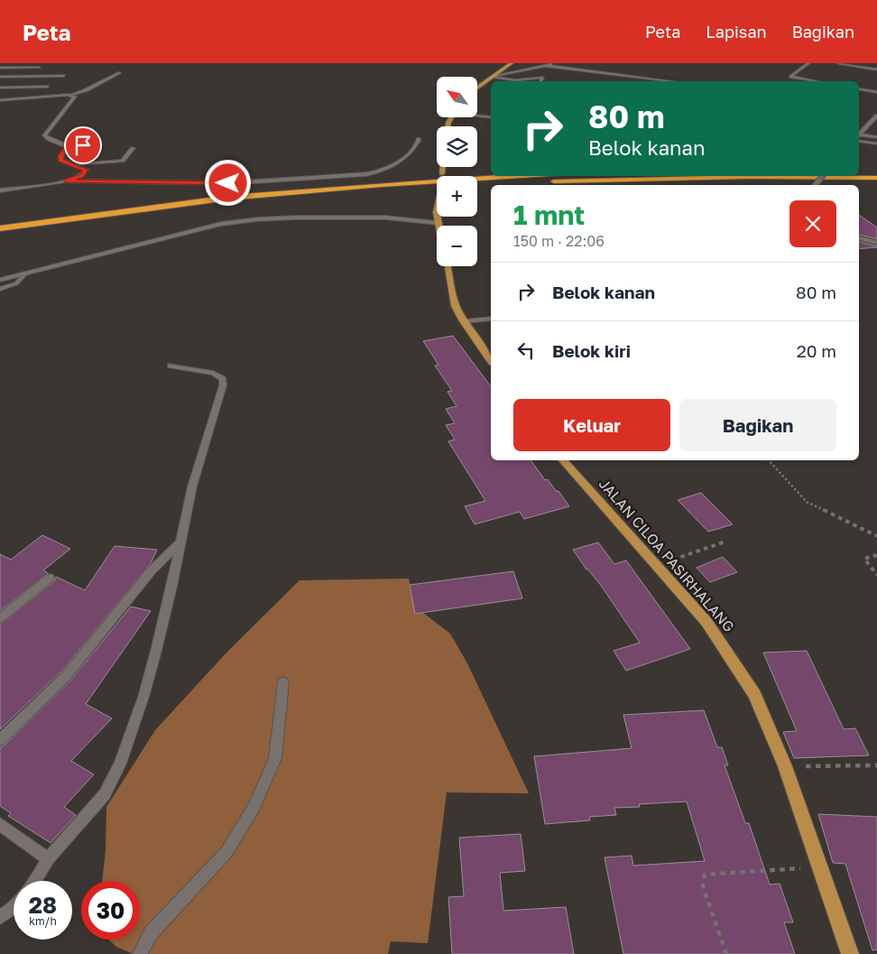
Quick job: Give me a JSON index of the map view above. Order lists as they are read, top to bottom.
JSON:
{
  "streets": {
    "main road": ["JALAN CILOA PASIRHALANG"]
  },
  "north": "top left",
  "page": {
    "header": "Peta",
    "nav": ["Peta", "Lapisan", "Bagikan"],
    "map_buttons": ["+", "−"],
    "turn": ["80 m", "Belok kanan"],
    "heading": ["1 mnt", "150 m · 22:06"],
    "list": [
      {
        "name": "Belok kanan",
        "value": "80 m"
      },
      {
        "name": "Belok kiri",
        "value": "20 m"
      }
    ],
    "buttons": ["Keluar", "Bagikan"],
    "speed": "28 km/h",
    "limit": "30"
  }
}
